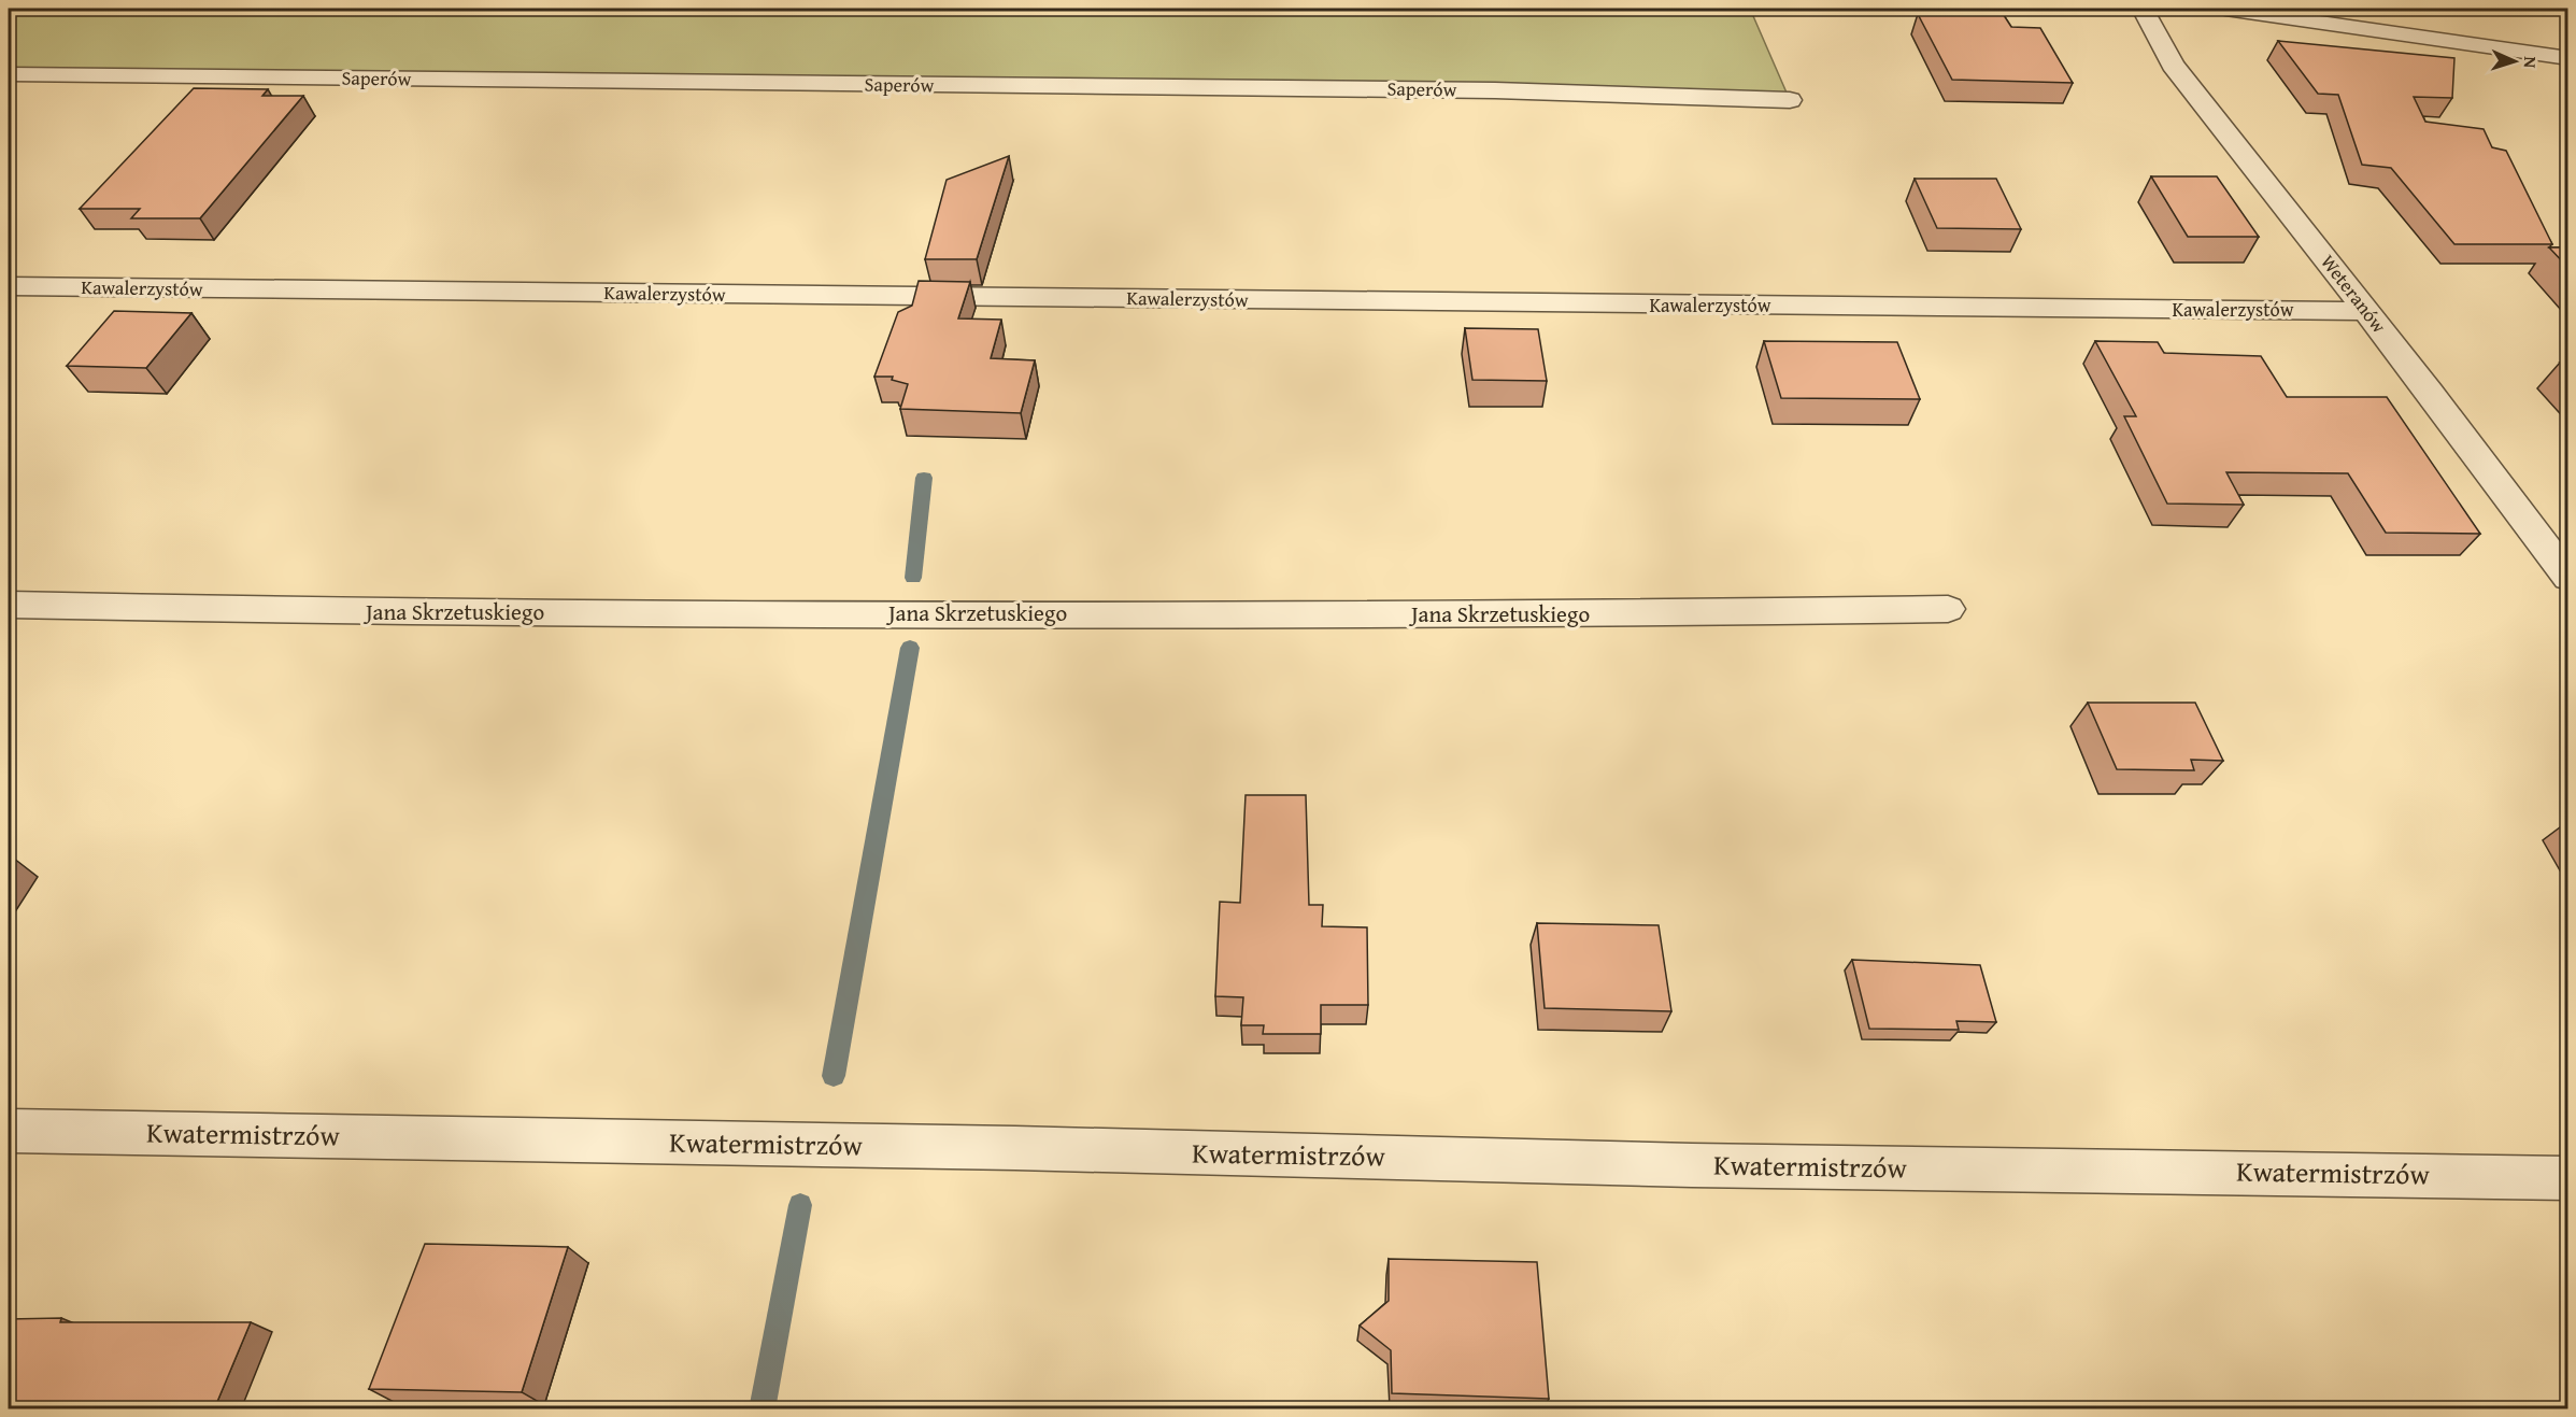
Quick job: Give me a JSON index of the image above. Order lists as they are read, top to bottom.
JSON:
{
  "streets": {
    "street": [
      "Saperów",
      "Kawalerzystów",
      "Weteranów",
      "Jana Skrzetuskiego",
      "Kwatermistrzów"
    ]
  },
  "crossings": [
    ["Kawalerzystów", "Weteranów"]
  ],
  "north": "right"
}
